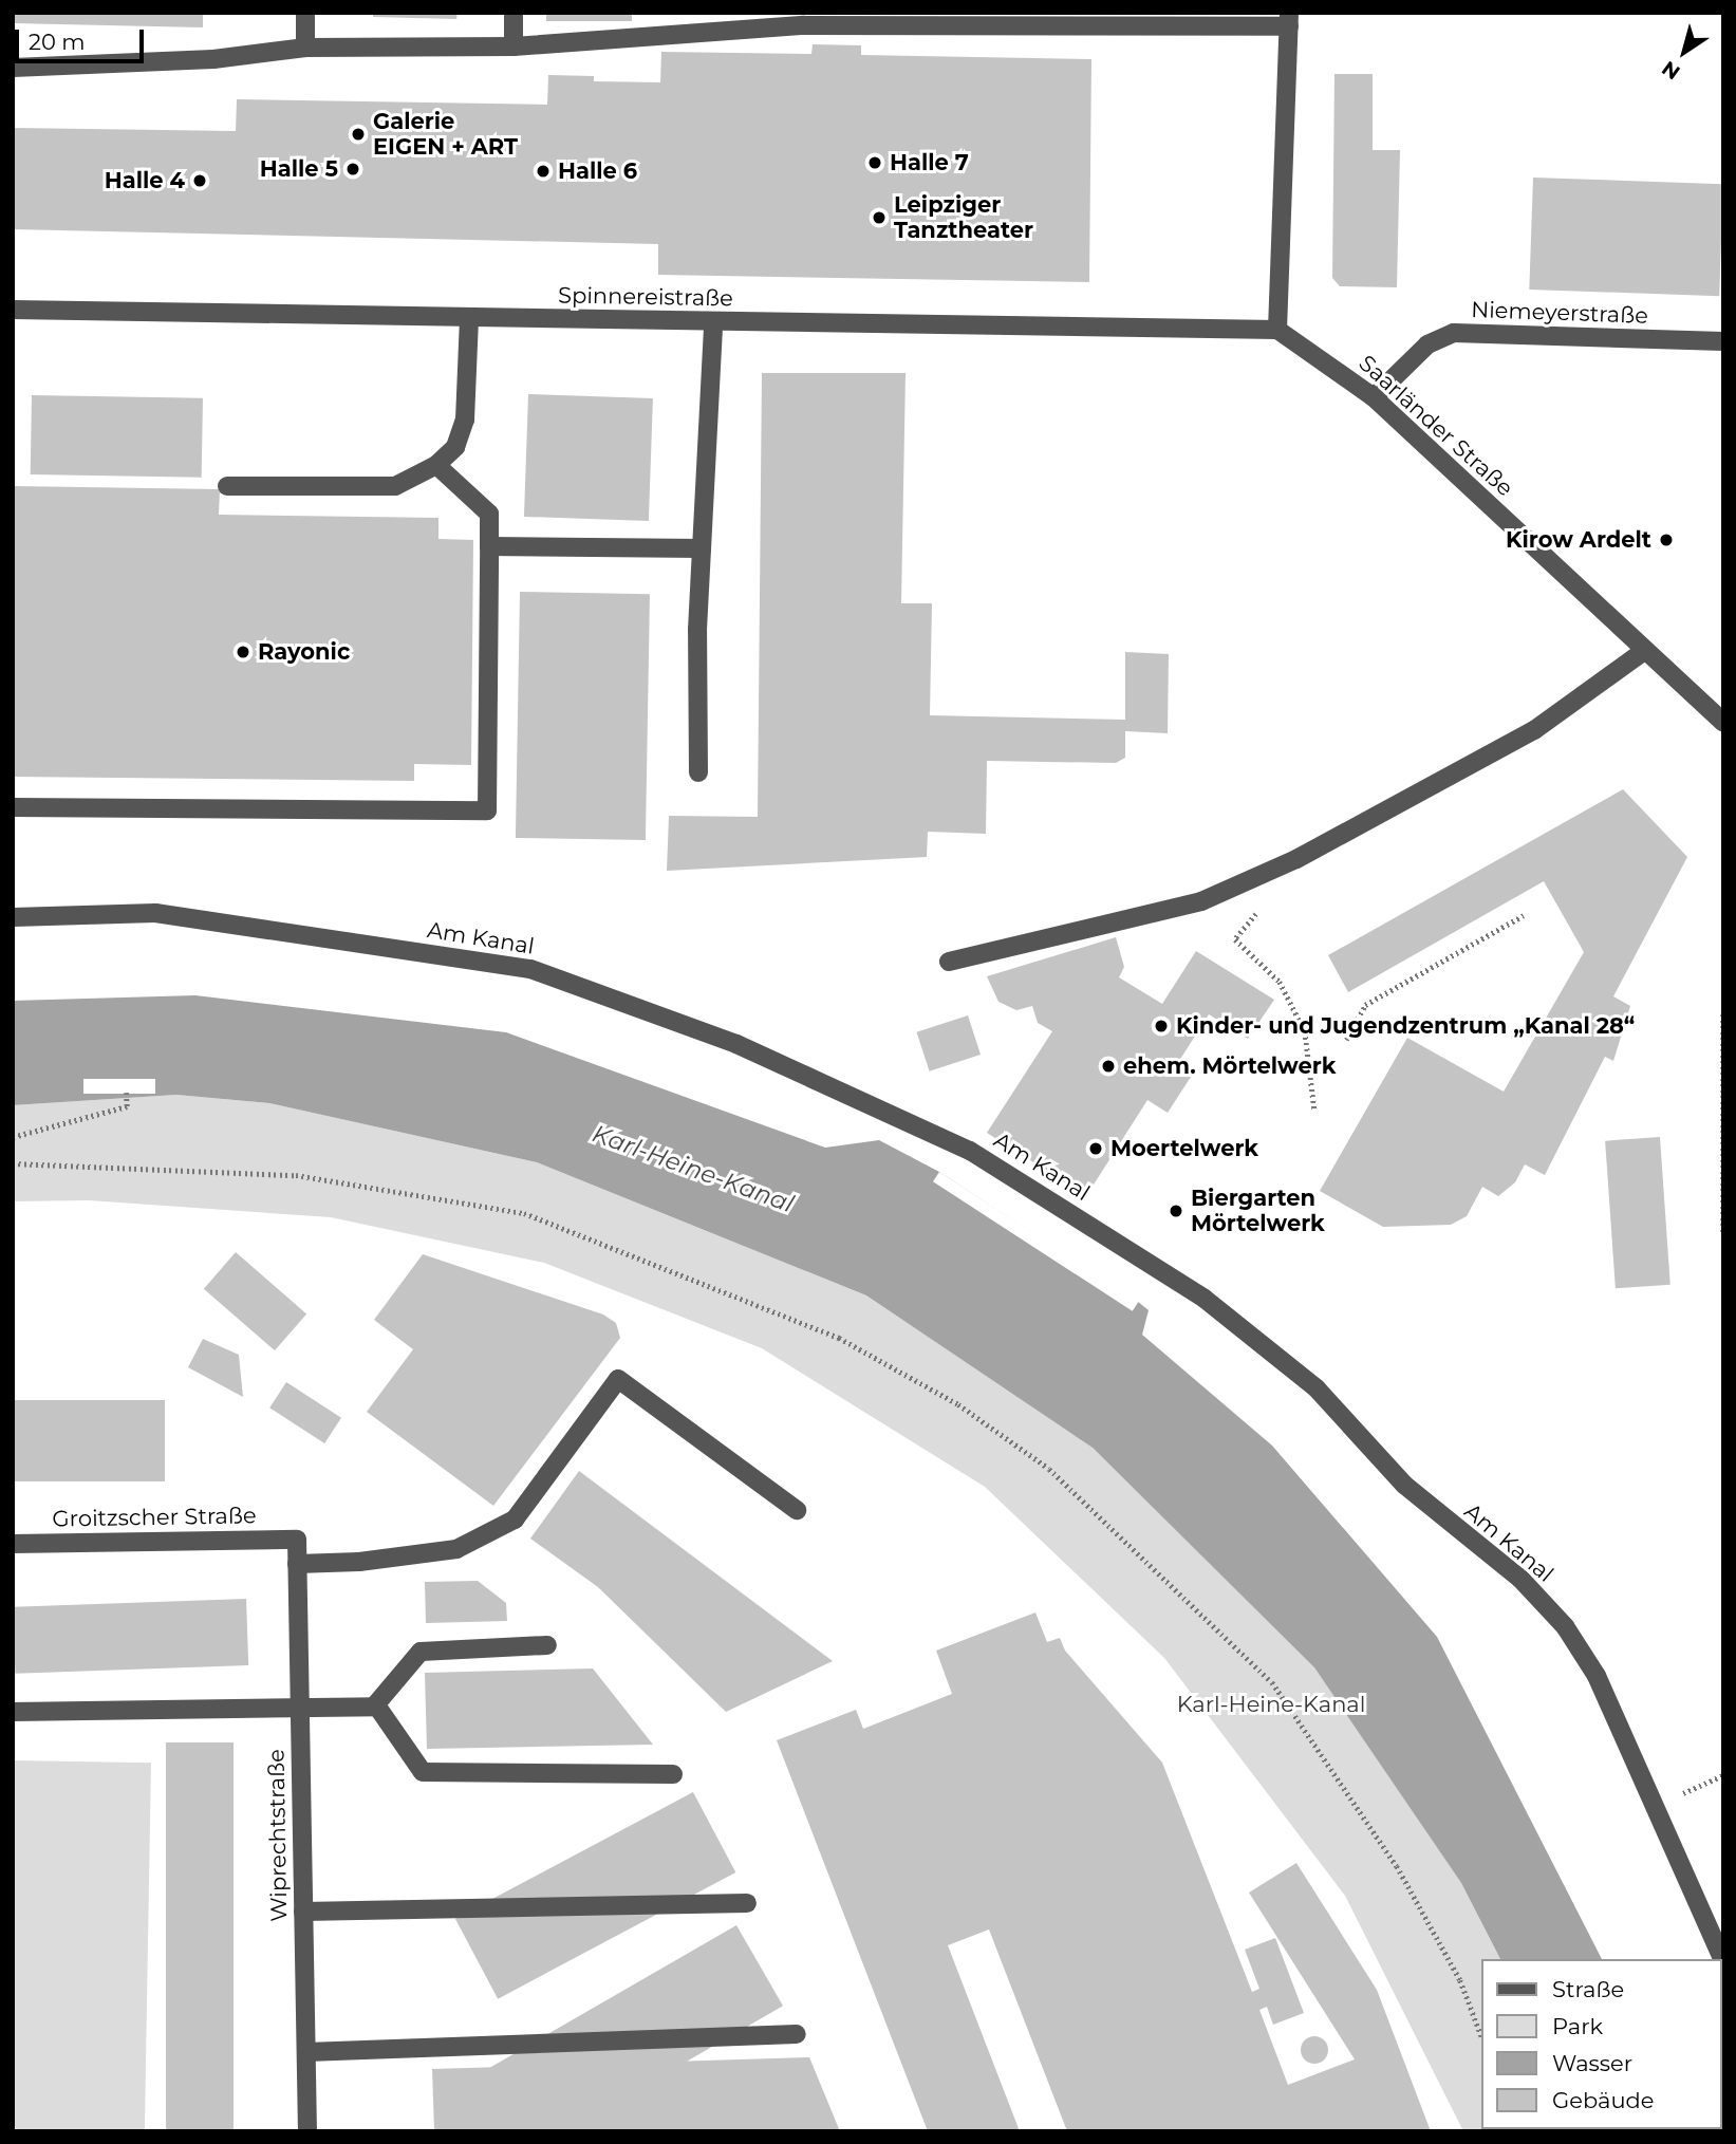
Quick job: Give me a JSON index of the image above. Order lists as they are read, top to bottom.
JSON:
{
  "streets": {
    "street": [
      "Spinnereistraße",
      "Niemeyerstraße",
      "Saarländer Straße",
      "Am Kanal",
      "Groitzscher Straße",
      "Wiprechtstraße"
    ]
  },
  "crossings": [
    ["Spinnereistraße", "Saarländer Straße"],
    ["Niemeyerstraße", "Saarländer Straße"],
    ["Groitzscher Straße", "Wiprechtstraße"]
  ],
  "water": ["Karl-Heine-Kanal"],
  "parks": ["Karl-Heine-Kanal"],
  "places": [
    "Galerie EIGEN + ART",
    "Halle 7",
    "Halle 5",
    "Halle 6",
    "Halle 4",
    "Leipziger Tanztheater",
    "Kirow Ardelt",
    "Rayonic",
    "Kinder- und Jugendzentrum „Kanal 28“",
    "ehem. Mörtelwerk",
    "Moertelwerk",
    "Biergarten Mörtelwerk"
  ],
  "legend": [
    "Straße",
    "Park",
    "Wasser",
    "Gebäude"
  ],
  "scale_bar": "20 m",
  "north": "bottom left"
}
